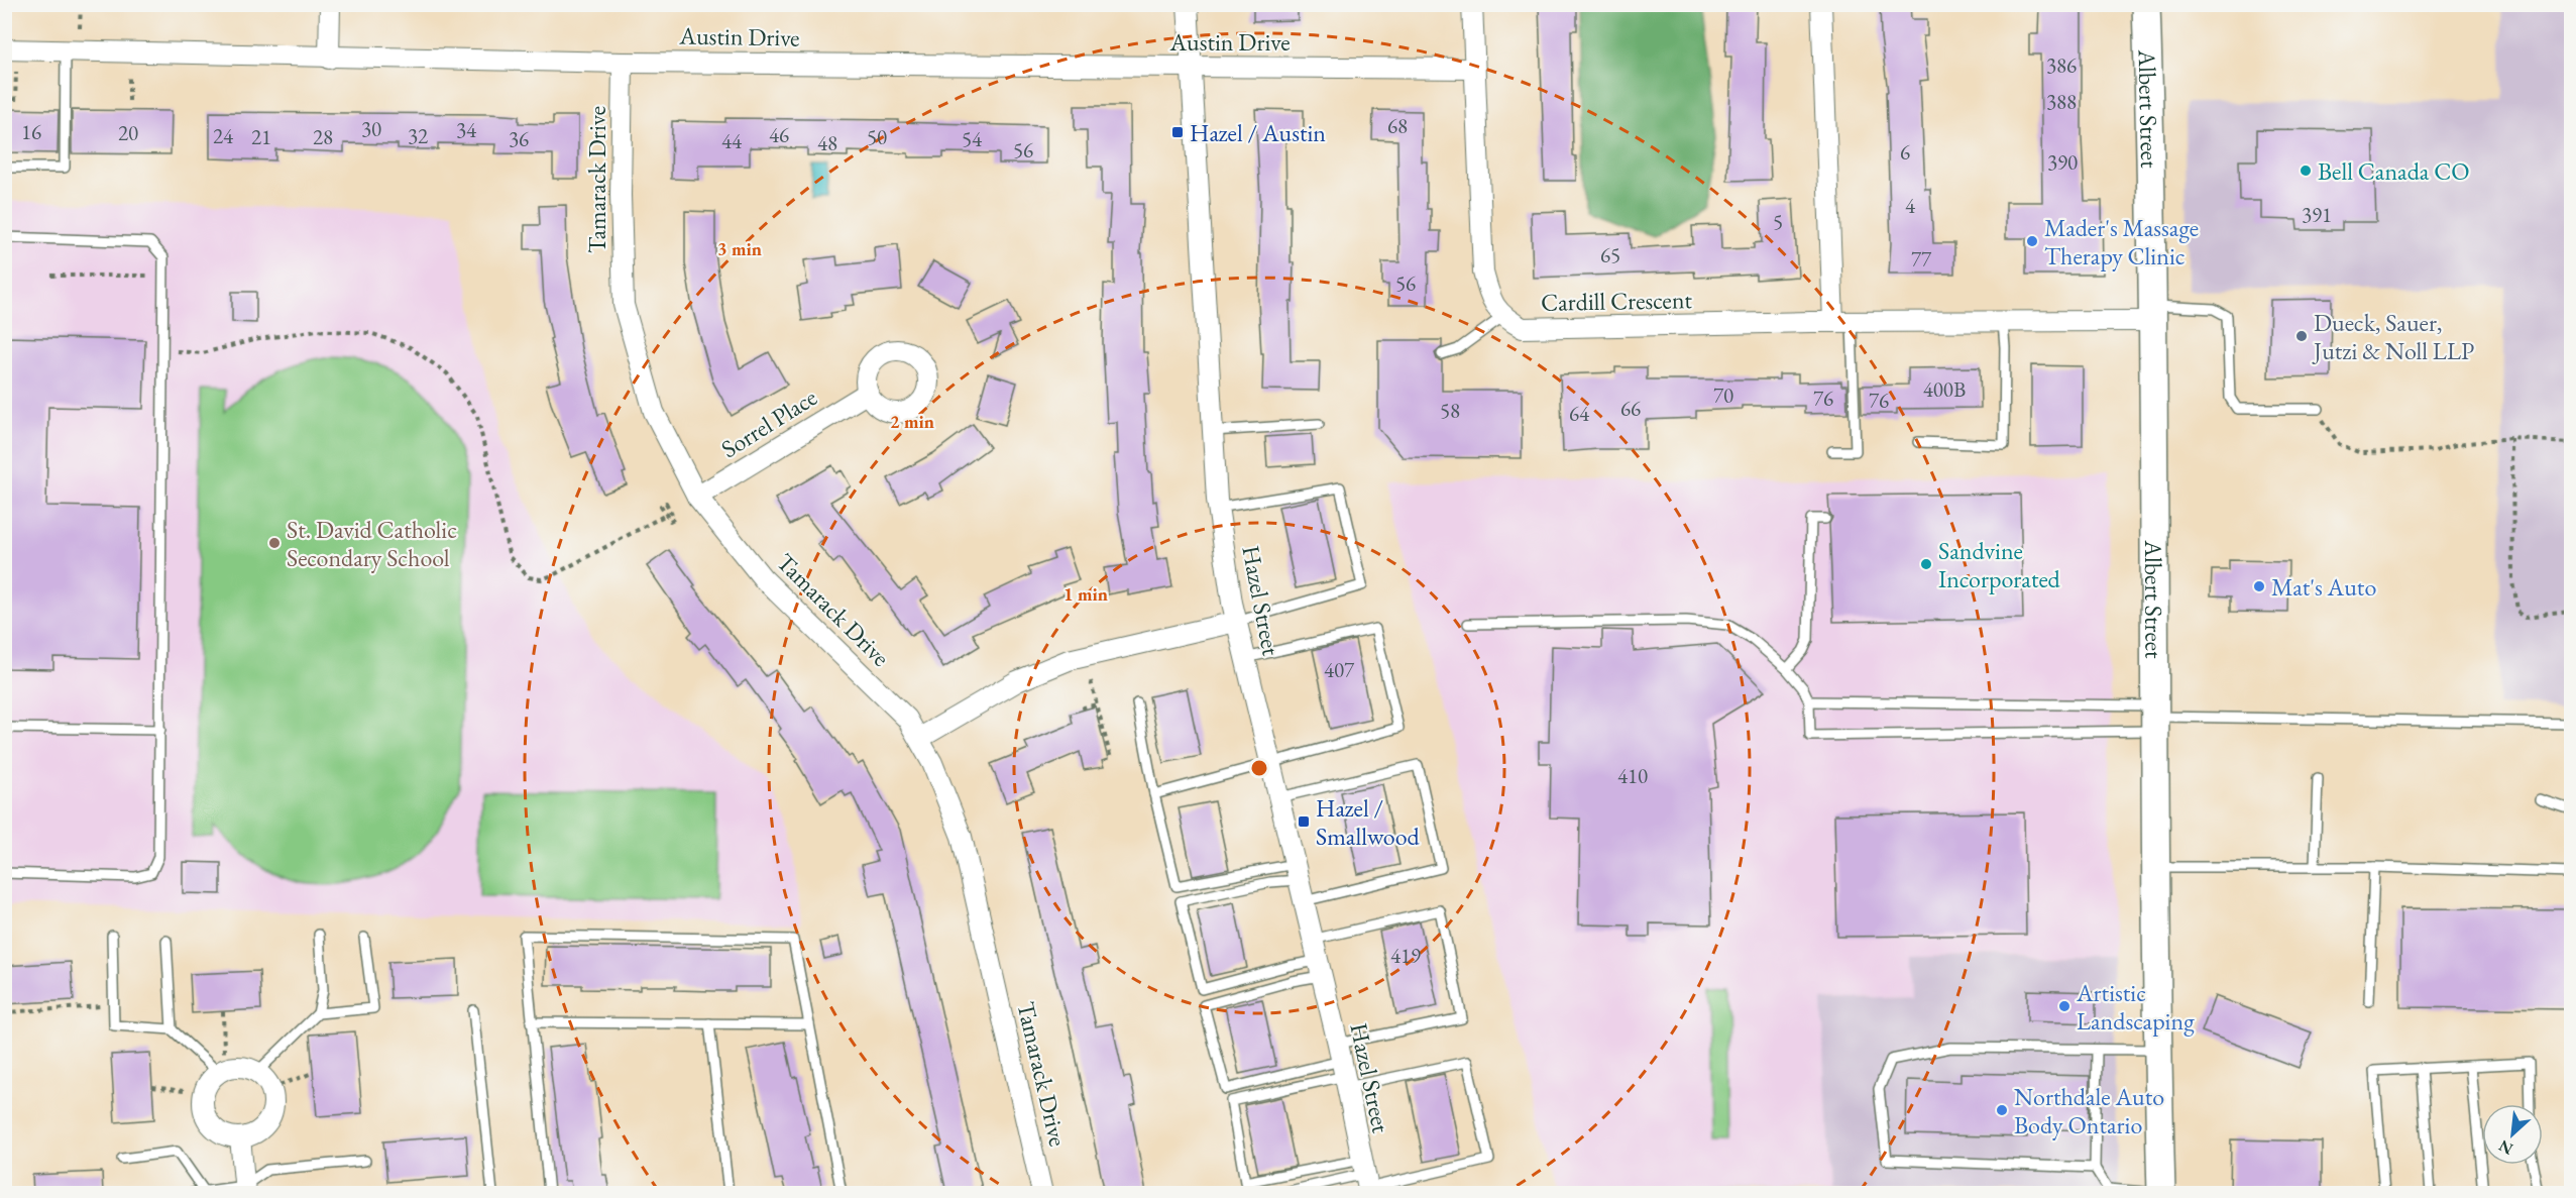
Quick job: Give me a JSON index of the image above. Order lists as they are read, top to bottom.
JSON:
{
  "streets": {
    "street": [
      "Austin Drive",
      "Albert Street",
      "Tamarack Drive",
      "Cardill Crescent",
      "Sorrel Place",
      "Hazel Street"
    ]
  },
  "crossings": [
    ["Austin Drive", "Tamarack Drive"],
    ["Austin Drive", "Hazel Street"],
    ["Albert Street", "Cardill Crescent"],
    ["Tamarack Drive", "Sorrel Place"]
  ],
  "places": {
    "transit": ["Hazel / Austin", "Hazel / Smallwood"],
    "other": [
      "Bell Canada CO",
      "Mader's Massage Therapy Clinic",
      "Dueck, Sauer, Jutzi & Noll LLP",
      "St. David Catholic Secondary School",
      "Sandvine Incorporated",
      "Mat's Auto",
      "Artistic Landscaping",
      "Northdale Auto Body Ontario"
    ]
  },
  "house_numbers": [
    "386",
    "388",
    "68",
    "30",
    "34",
    "16",
    "20",
    "46",
    "24",
    "32",
    "21",
    "28",
    "50",
    "36",
    "54",
    "44",
    "48",
    "56",
    "6",
    "390",
    "4",
    "391",
    "5",
    "65",
    "77",
    "56",
    "400B",
    "70",
    "76",
    "76",
    "66",
    "58",
    "64",
    "407",
    "410",
    "419"
  ],
  "north": "bottom left",
  "rings": ["3 min", "2 min", "1 min"]
}
